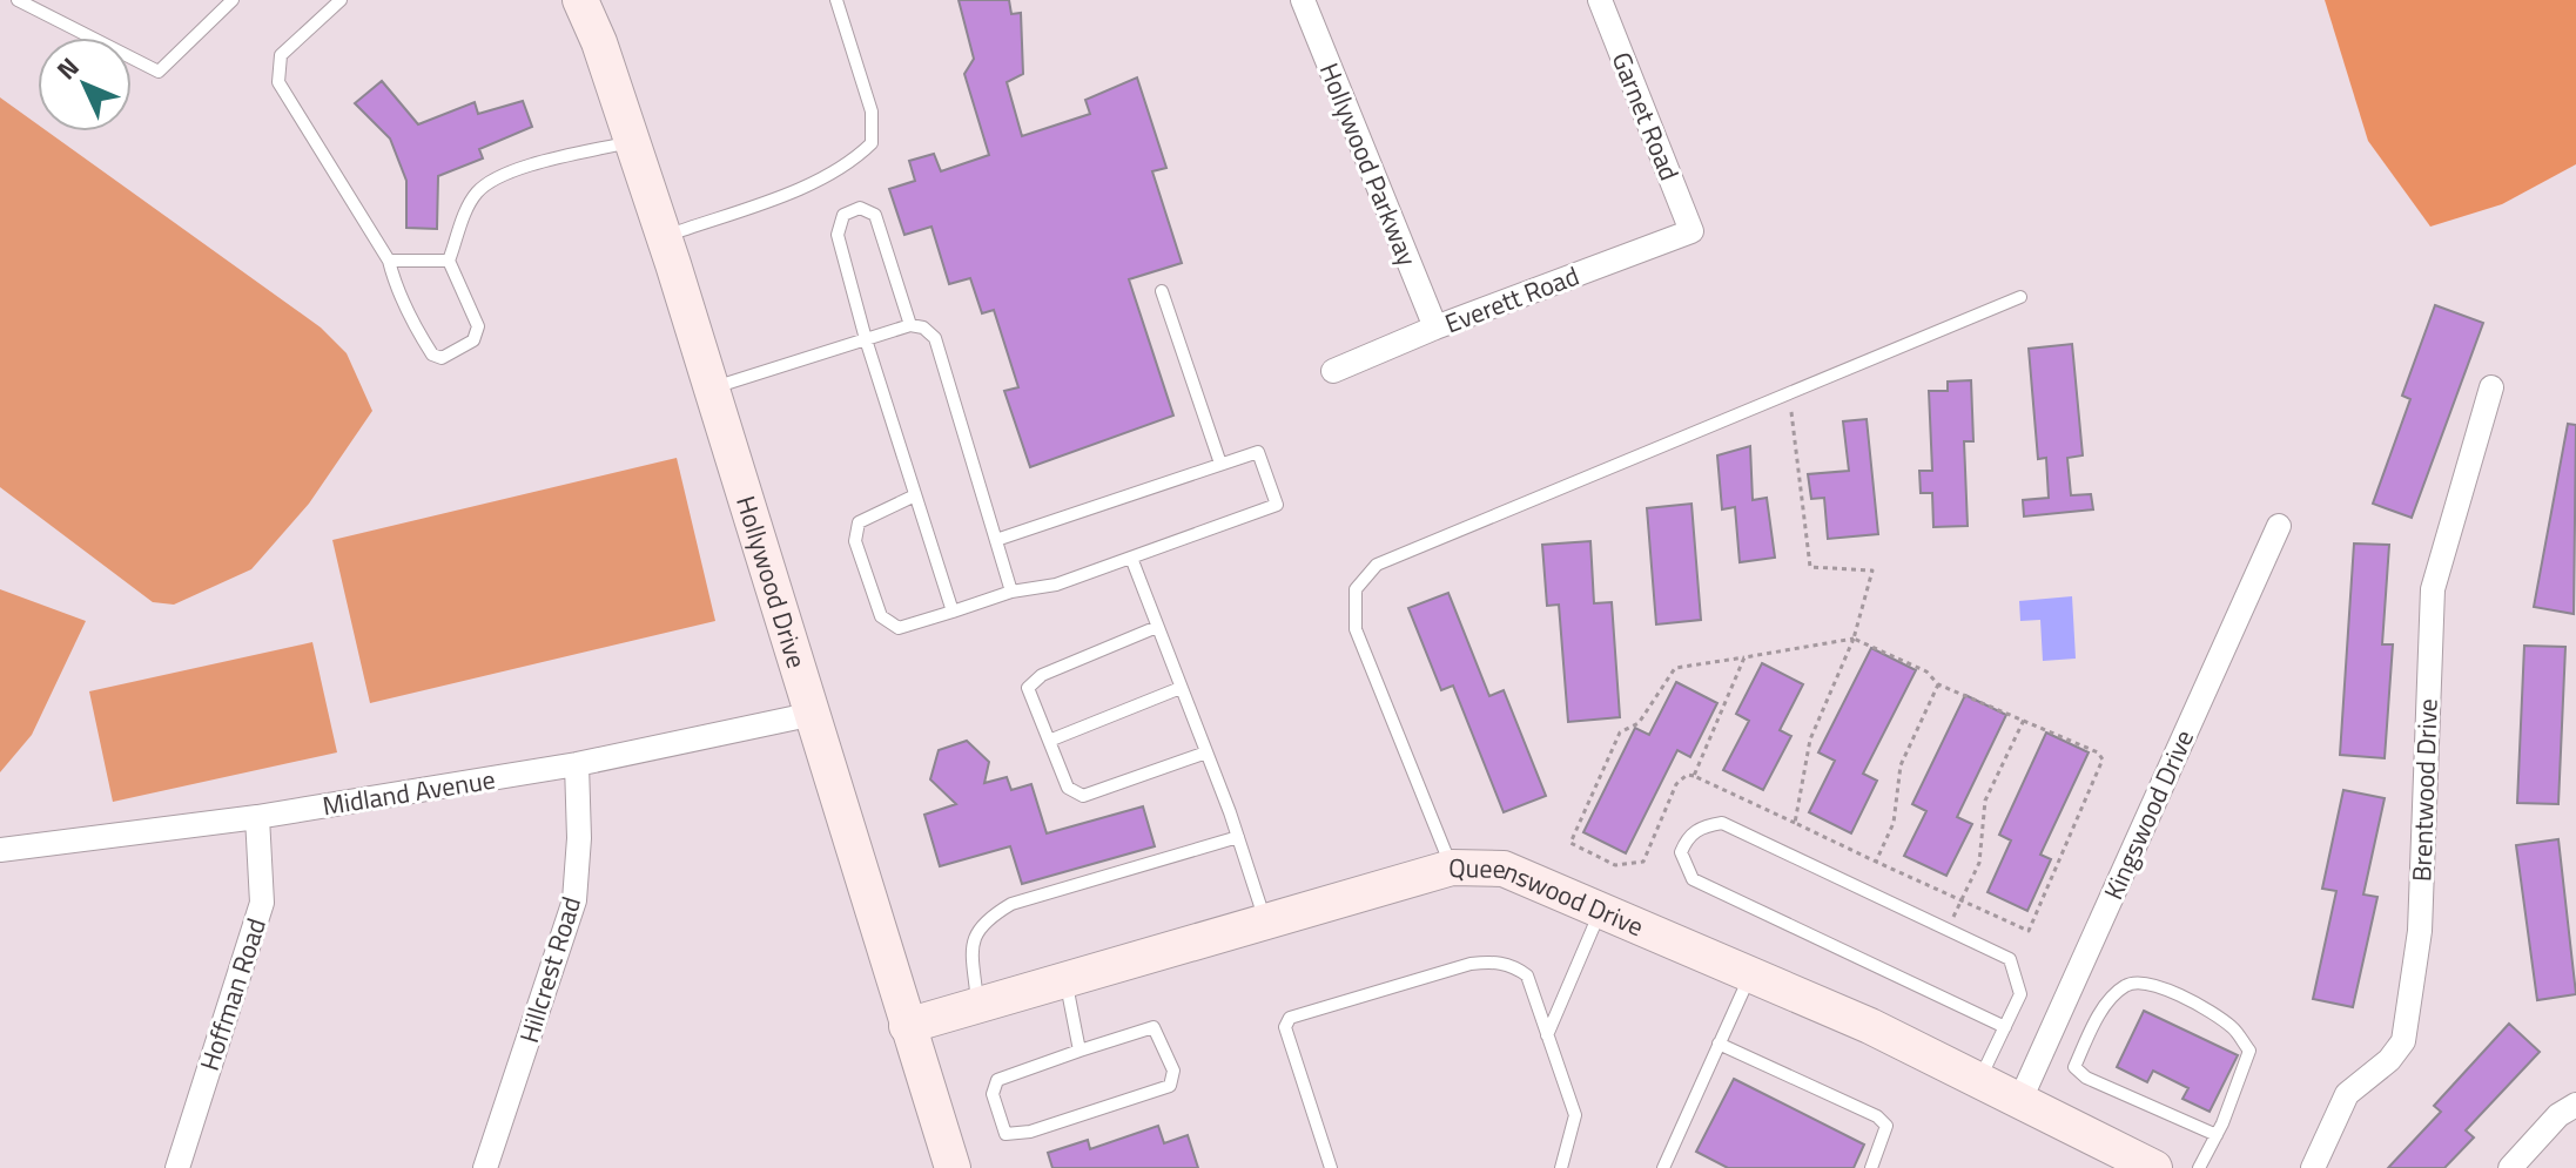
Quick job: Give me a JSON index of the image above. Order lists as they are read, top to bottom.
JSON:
{
  "streets": {
    "street": [
      "Garnet Road",
      "Hollywood Parkway",
      "Everett Road",
      "Hollywood Drive",
      "Brentwood Drive",
      "Midland Avenue",
      "Kingswood Drive",
      "Queenswood Drive",
      "Hillcrest Road",
      "Hoffman Road"
    ]
  },
  "crossings": [
    ["Garnet Road", "Everett Road"],
    ["Hollywood Parkway", "Everett Road"],
    ["Hollywood Drive", "Midland Avenue"],
    ["Hollywood Drive", "Queenswood Drive"],
    ["Midland Avenue", "Hillcrest Road"],
    ["Midland Avenue", "Hoffman Road"],
    ["Kingswood Drive", "Queenswood Drive"]
  ],
  "north": "top left"
}
